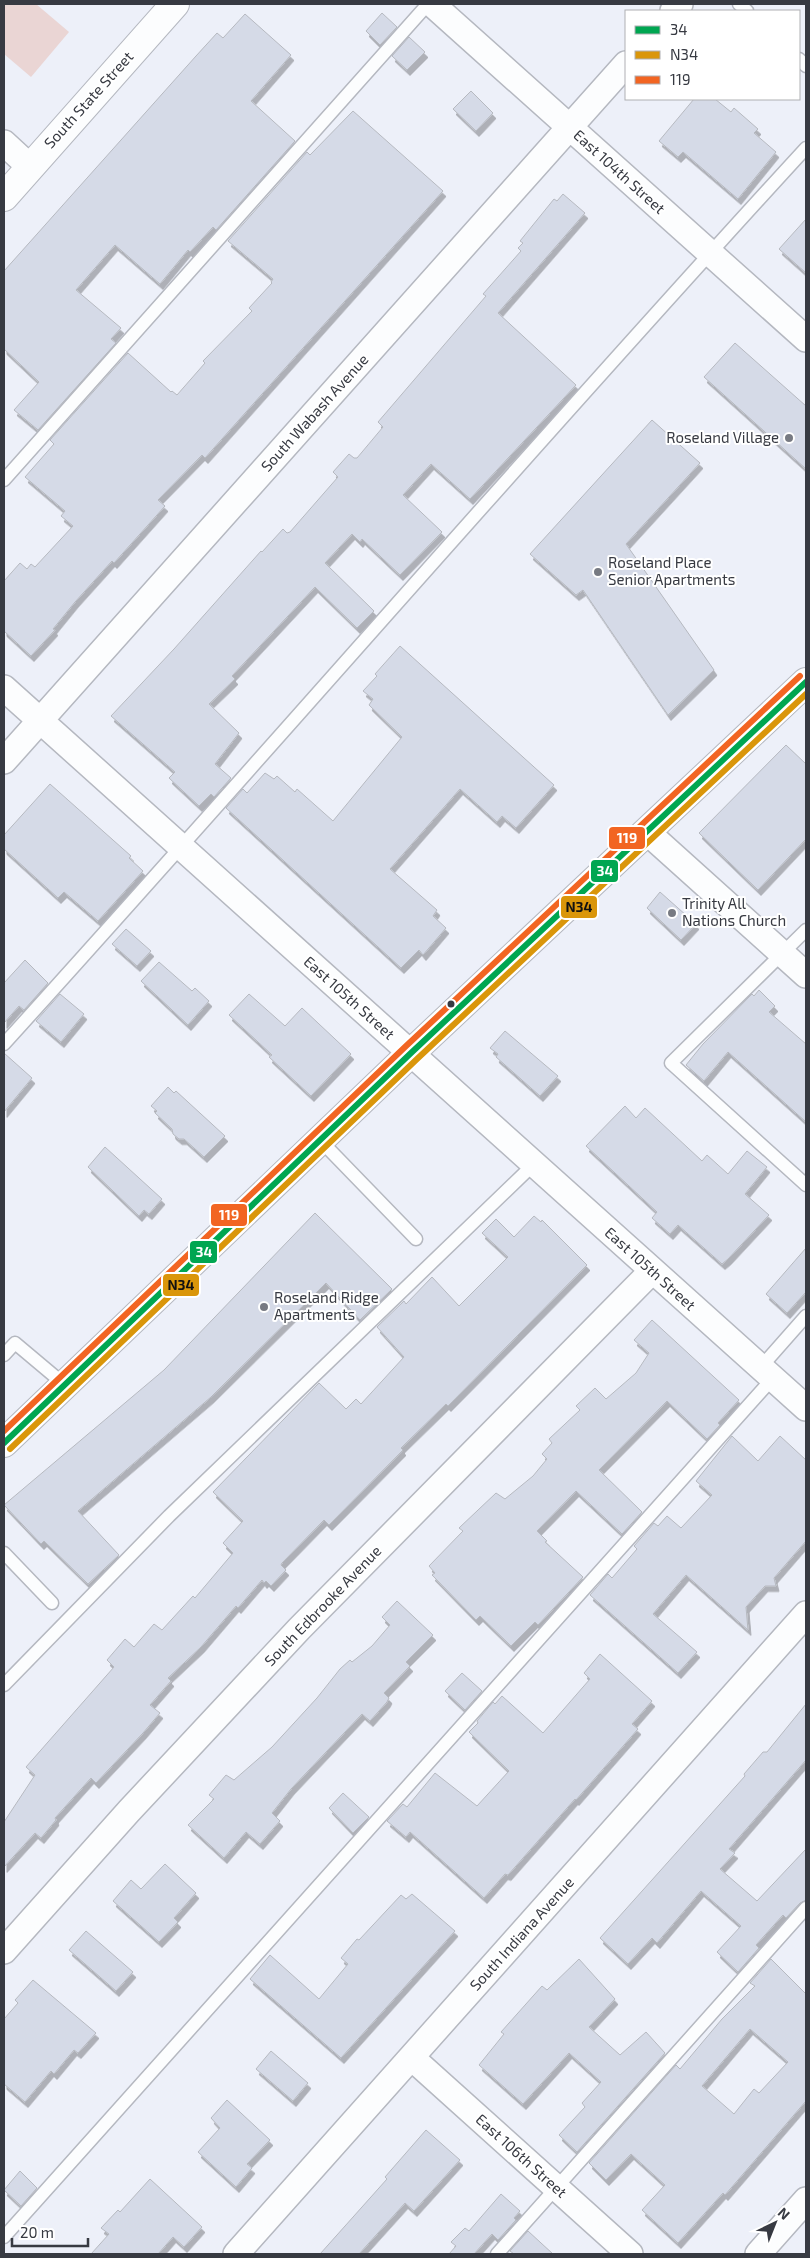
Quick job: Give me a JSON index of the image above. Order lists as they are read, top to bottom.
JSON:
{
  "streets": {
    "main road": ["South State Street"],
    "street": [
      "East 104th Street",
      "South Wabash Avenue",
      "East 105th Street",
      "South Edbrooke Avenue",
      "South Indiana Avenue",
      "East 106th Street"
    ]
  },
  "crossings": [
    ["East 104th Street", "South Wabash Avenue"],
    ["South Wabash Avenue", "East 105th Street"],
    ["East 105th Street", "South Edbrooke Avenue"],
    ["South Indiana Avenue", "East 106th Street"]
  ],
  "places": [
    "Roseland Village",
    "Roseland Place Senior Apartments",
    "Trinity All Nations Church",
    "Roseland Ridge Apartments"
  ],
  "lines": ["transit line 119", "transit line 34", "transit line N34"],
  "legend": ["34", "N34", "119"],
  "scale_bar": "20 m",
  "north": "top right"
}
